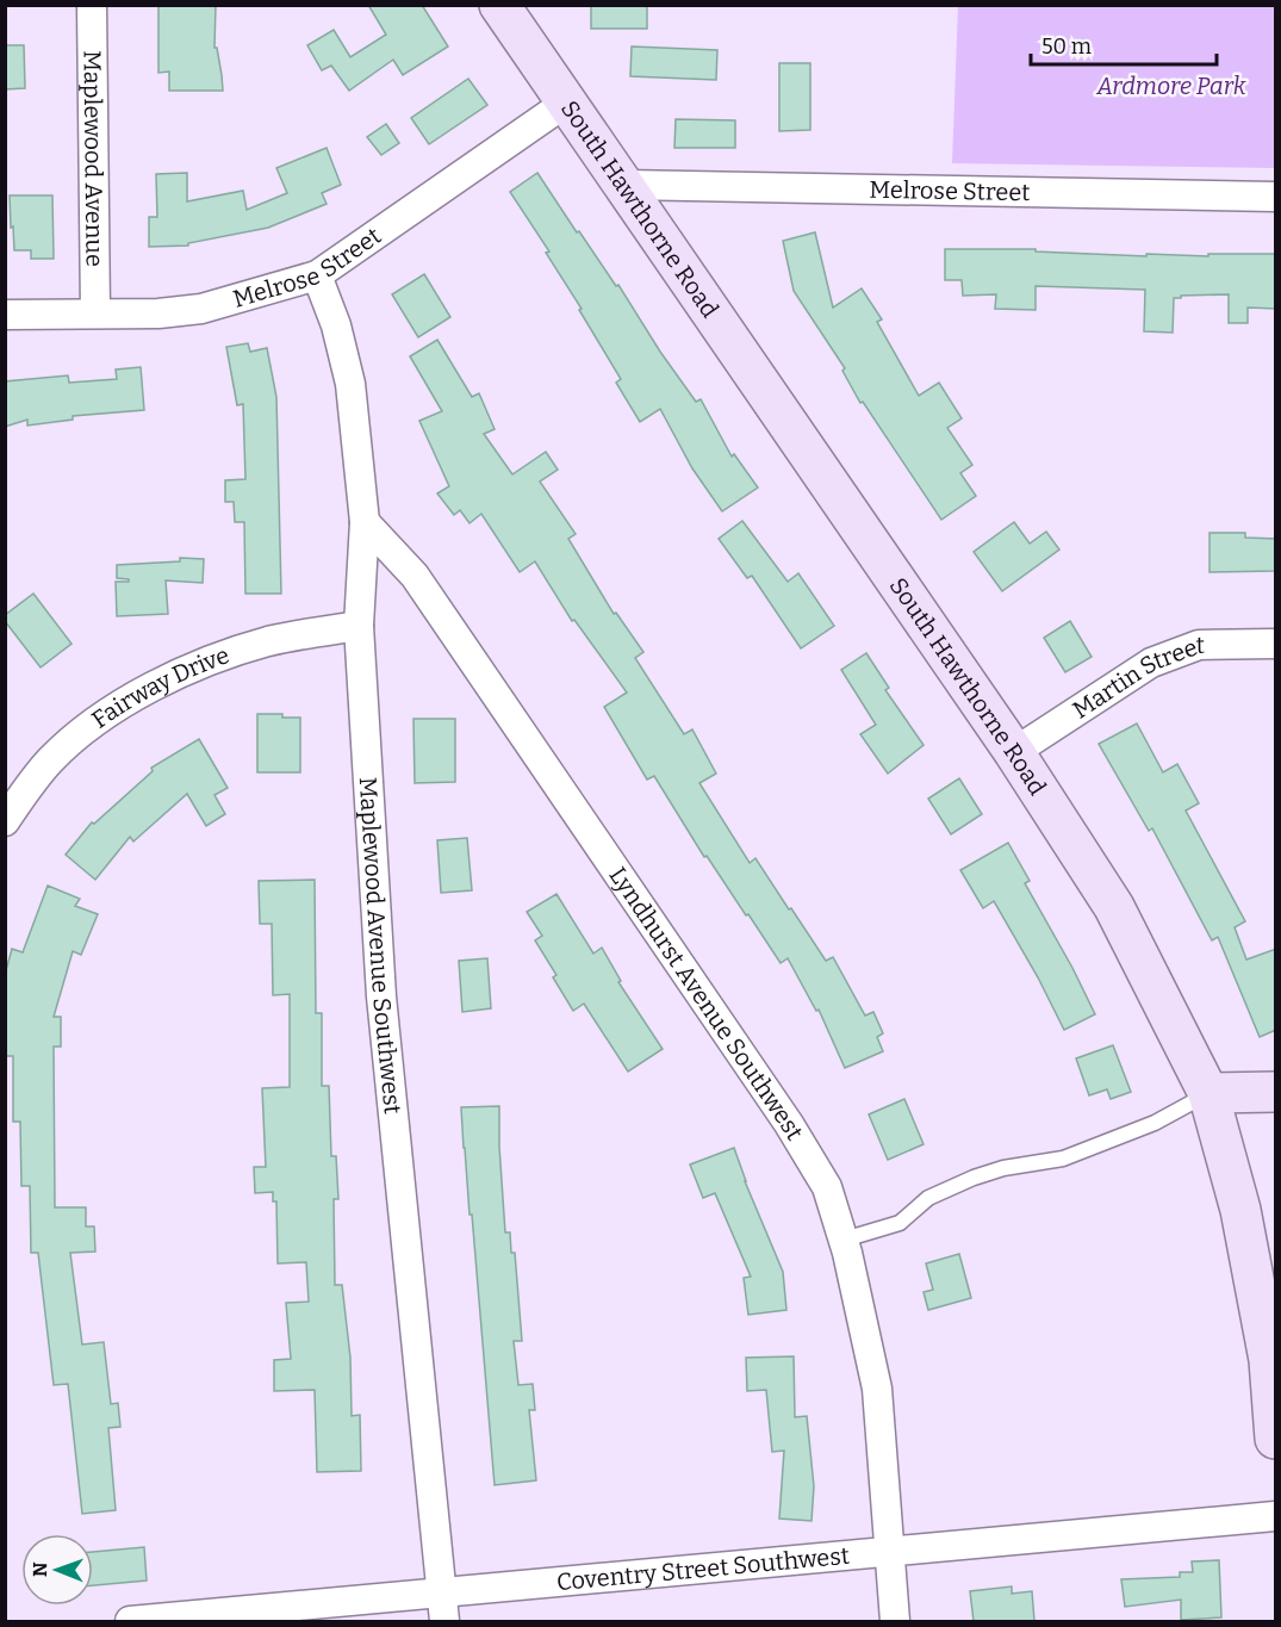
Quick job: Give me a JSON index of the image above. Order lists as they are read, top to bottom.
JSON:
{
  "streets": {
    "main road": ["South Hawthorne Road"],
    "street": [
      "Maplewood Avenue",
      "Melrose Street",
      "Martin Street",
      "Fairway Drive",
      "Maplewood Avenue Southwest",
      "Lyndhurst Avenue Southwest",
      "Coventry Street Southwest"
    ]
  },
  "crossings": [
    ["Maplewood Avenue", "Melrose Street"],
    ["Melrose Street", "South Hawthorne Road"],
    ["Melrose Street", "Maplewood Avenue Southwest"],
    ["South Hawthorne Road", "Martin Street"],
    ["Fairway Drive", "Maplewood Avenue Southwest"],
    ["Maplewood Avenue Southwest", "Lyndhurst Avenue Southwest"],
    ["Maplewood Avenue Southwest", "Coventry Street Southwest"],
    ["Lyndhurst Avenue Southwest", "Coventry Street Southwest"]
  ],
  "parks": ["Ardmore Park"],
  "scale_bar": "50 m",
  "north": "left"
}
